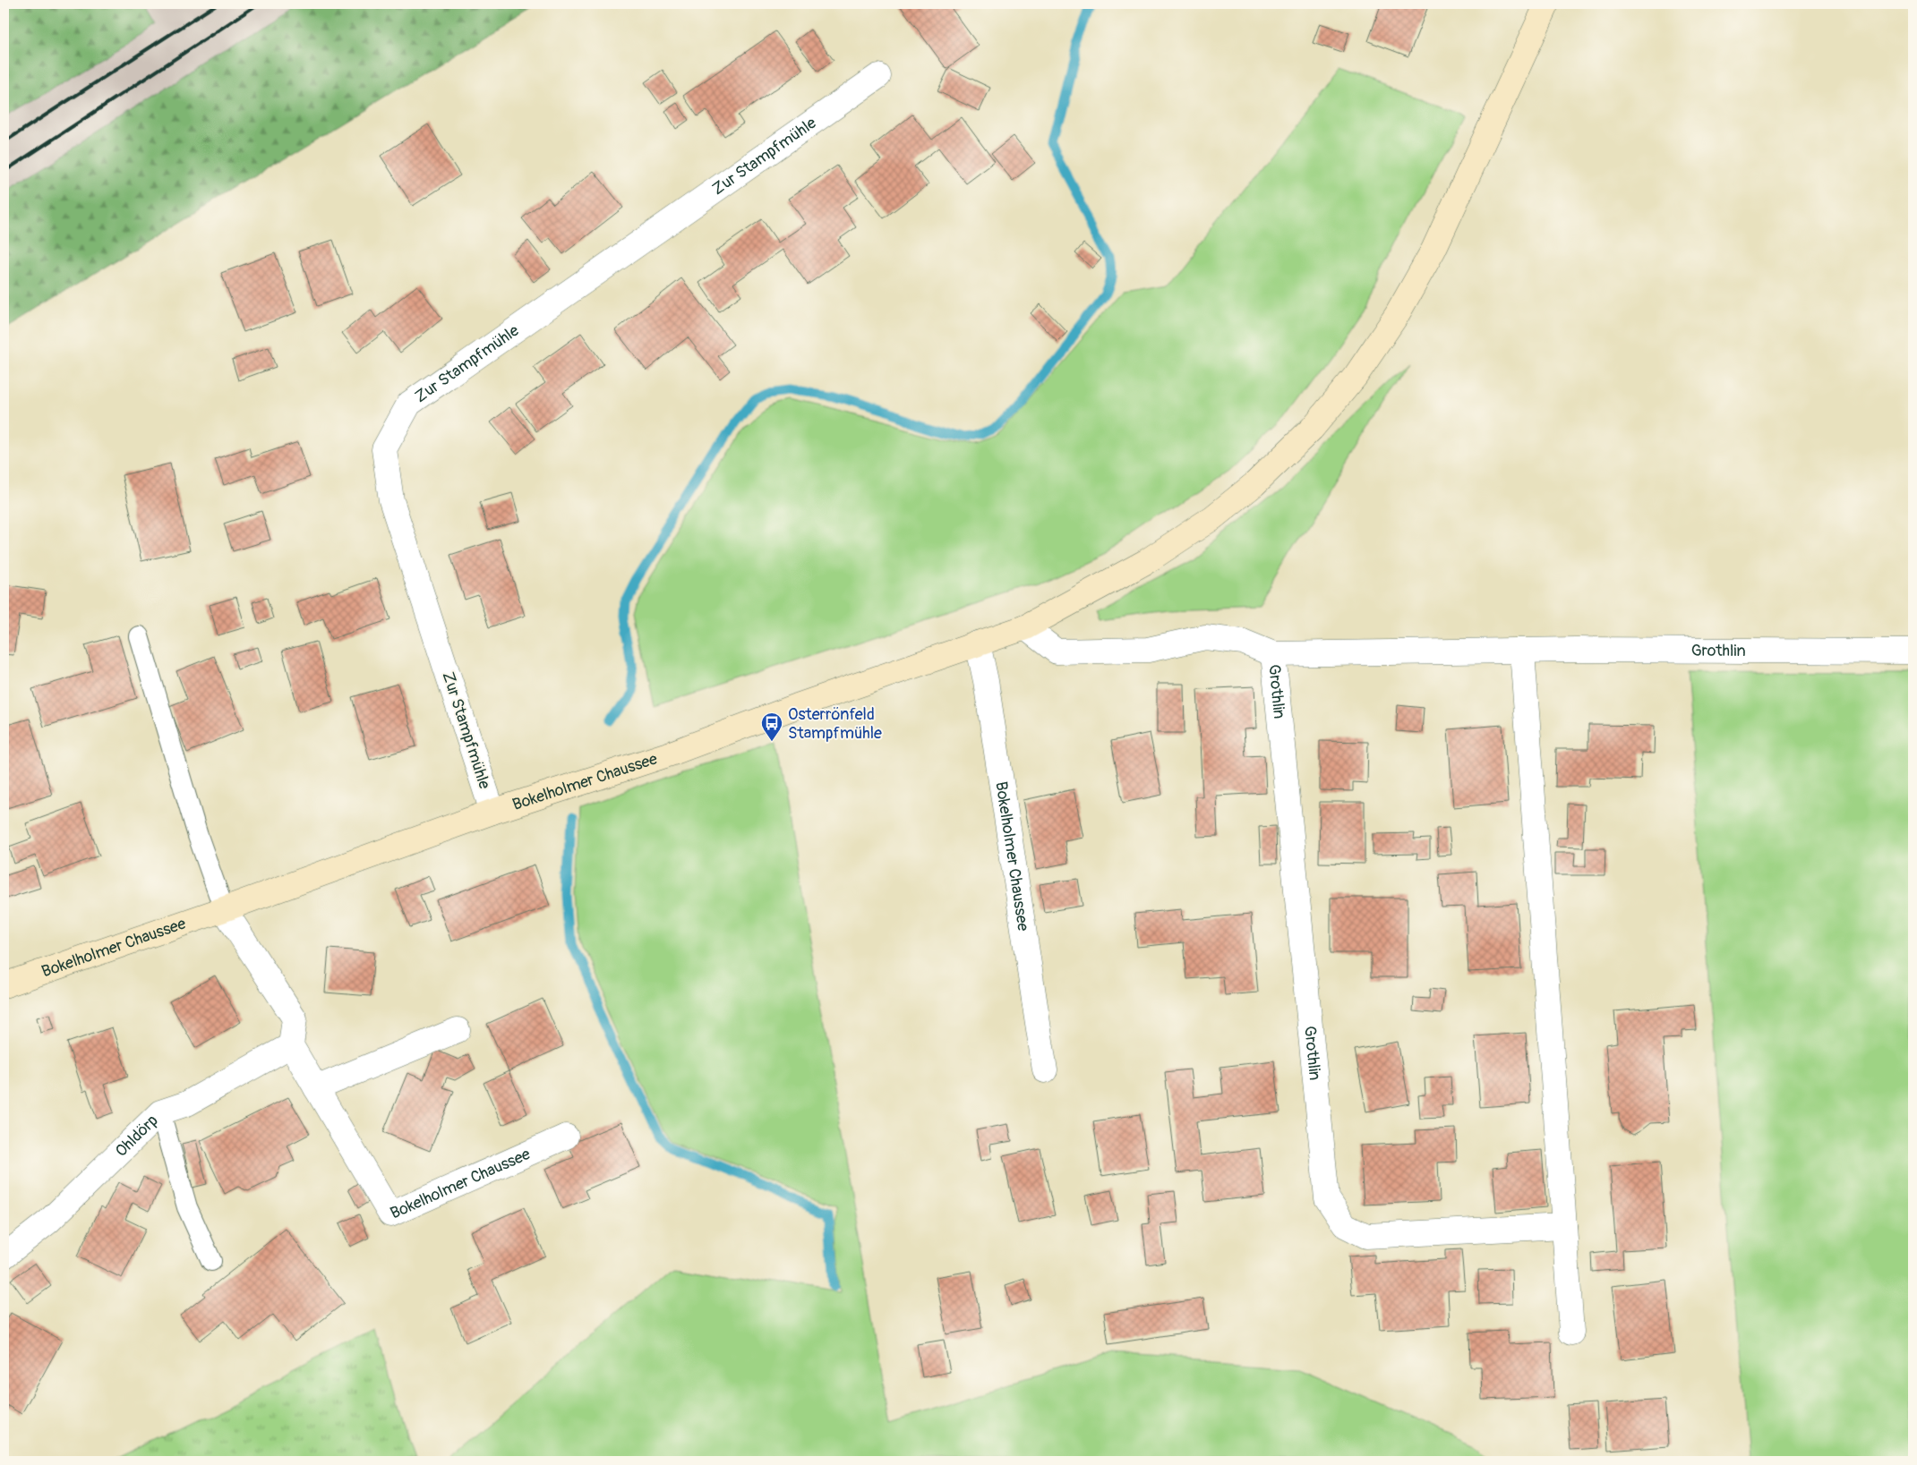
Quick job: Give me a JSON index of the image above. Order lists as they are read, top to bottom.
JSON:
{
  "streets": {
    "main road": ["Bokelholmer Chaussee"],
    "street": ["Zur Stampfmühle", "Grothlin", "Ohldörp"]
  },
  "crossings": [
    ["Zur Stampfmühle", "Bokelholmer Chaussee"],
    ["Grothlin", "Bokelholmer Chaussee"],
    ["Bokelholmer Chaussee", "Ohldörp"]
  ],
  "places": {
    "bus stop": ["Osterrönfeld Stampfmühle"]
  }
}
